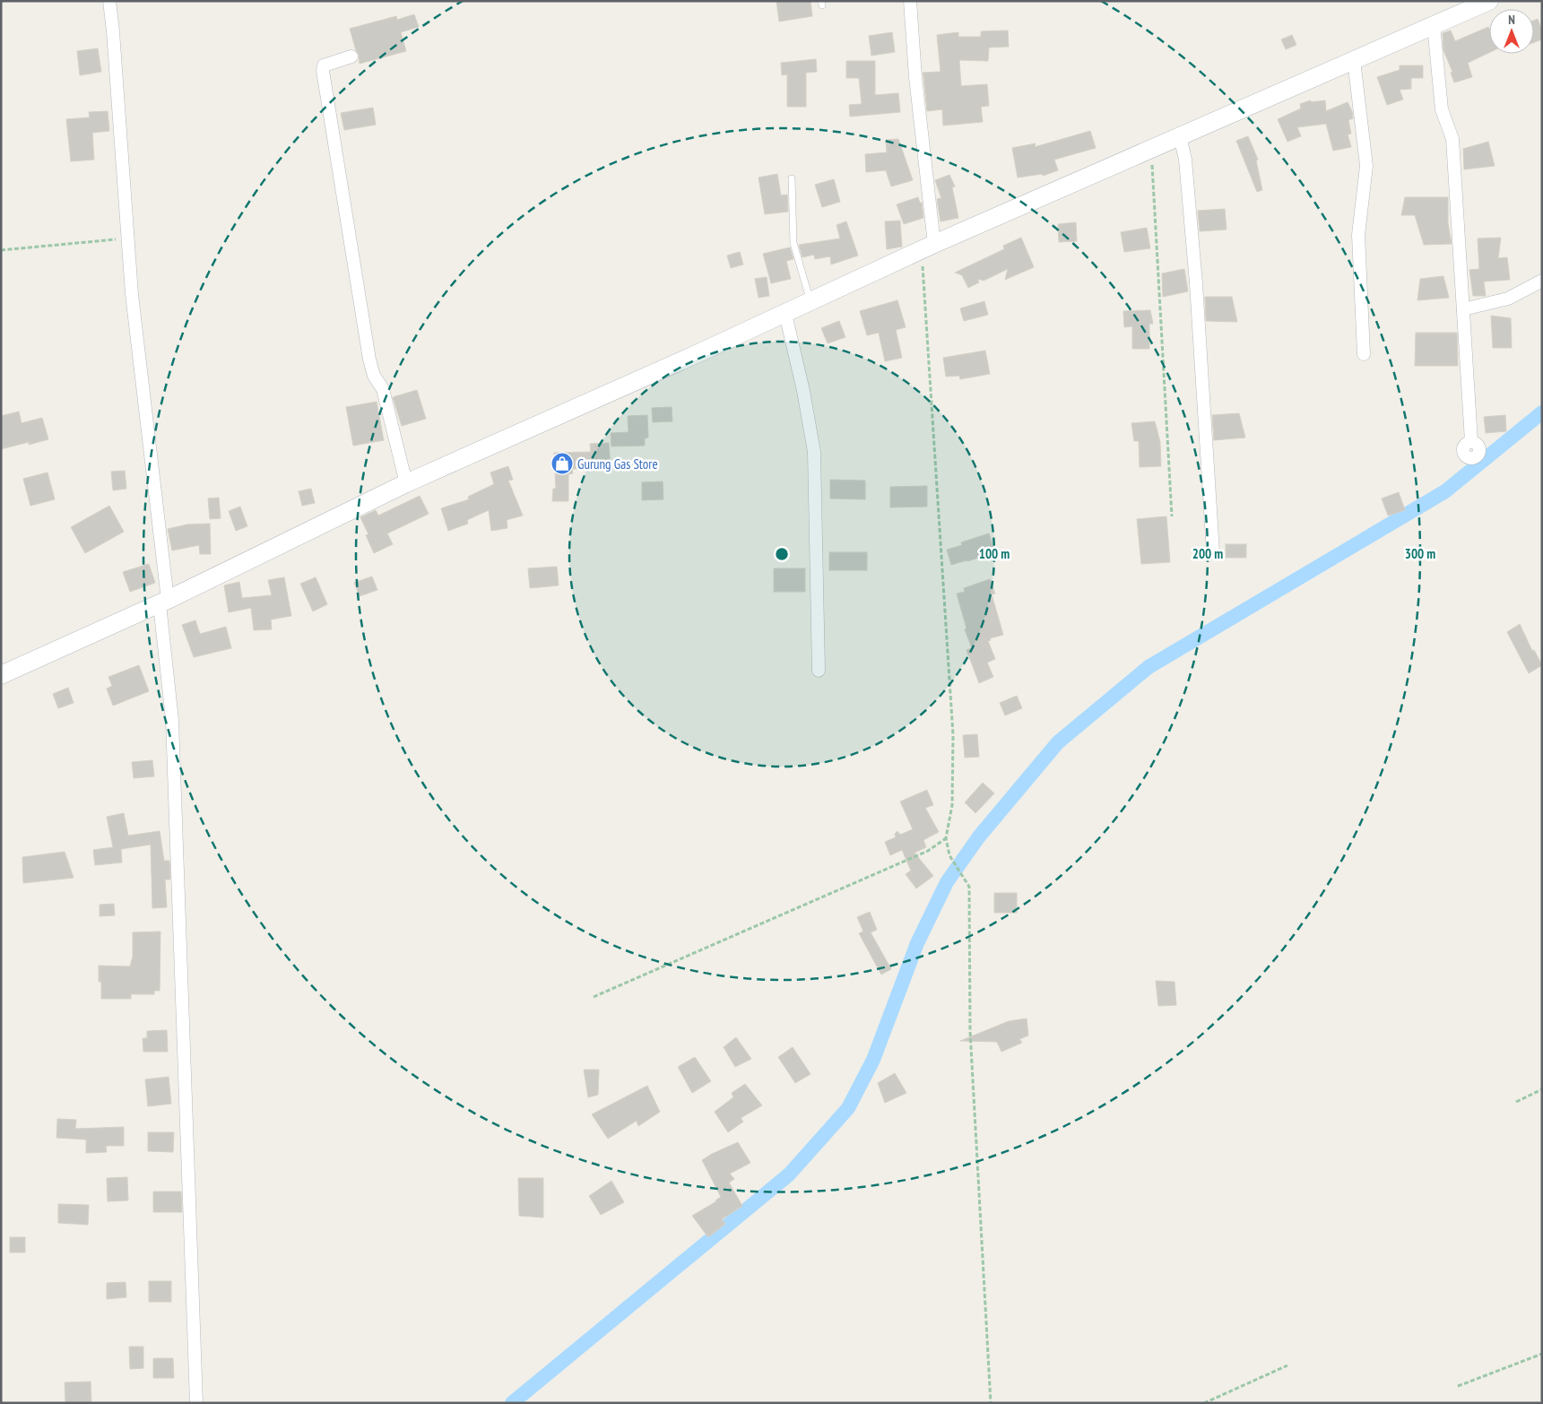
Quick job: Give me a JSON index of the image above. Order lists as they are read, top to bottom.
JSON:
{
  "places": {
    "shop": ["Gurung Gas Store"]
  },
  "north": "top",
  "rings": ["100 m", "200 m", "300 m"]
}
